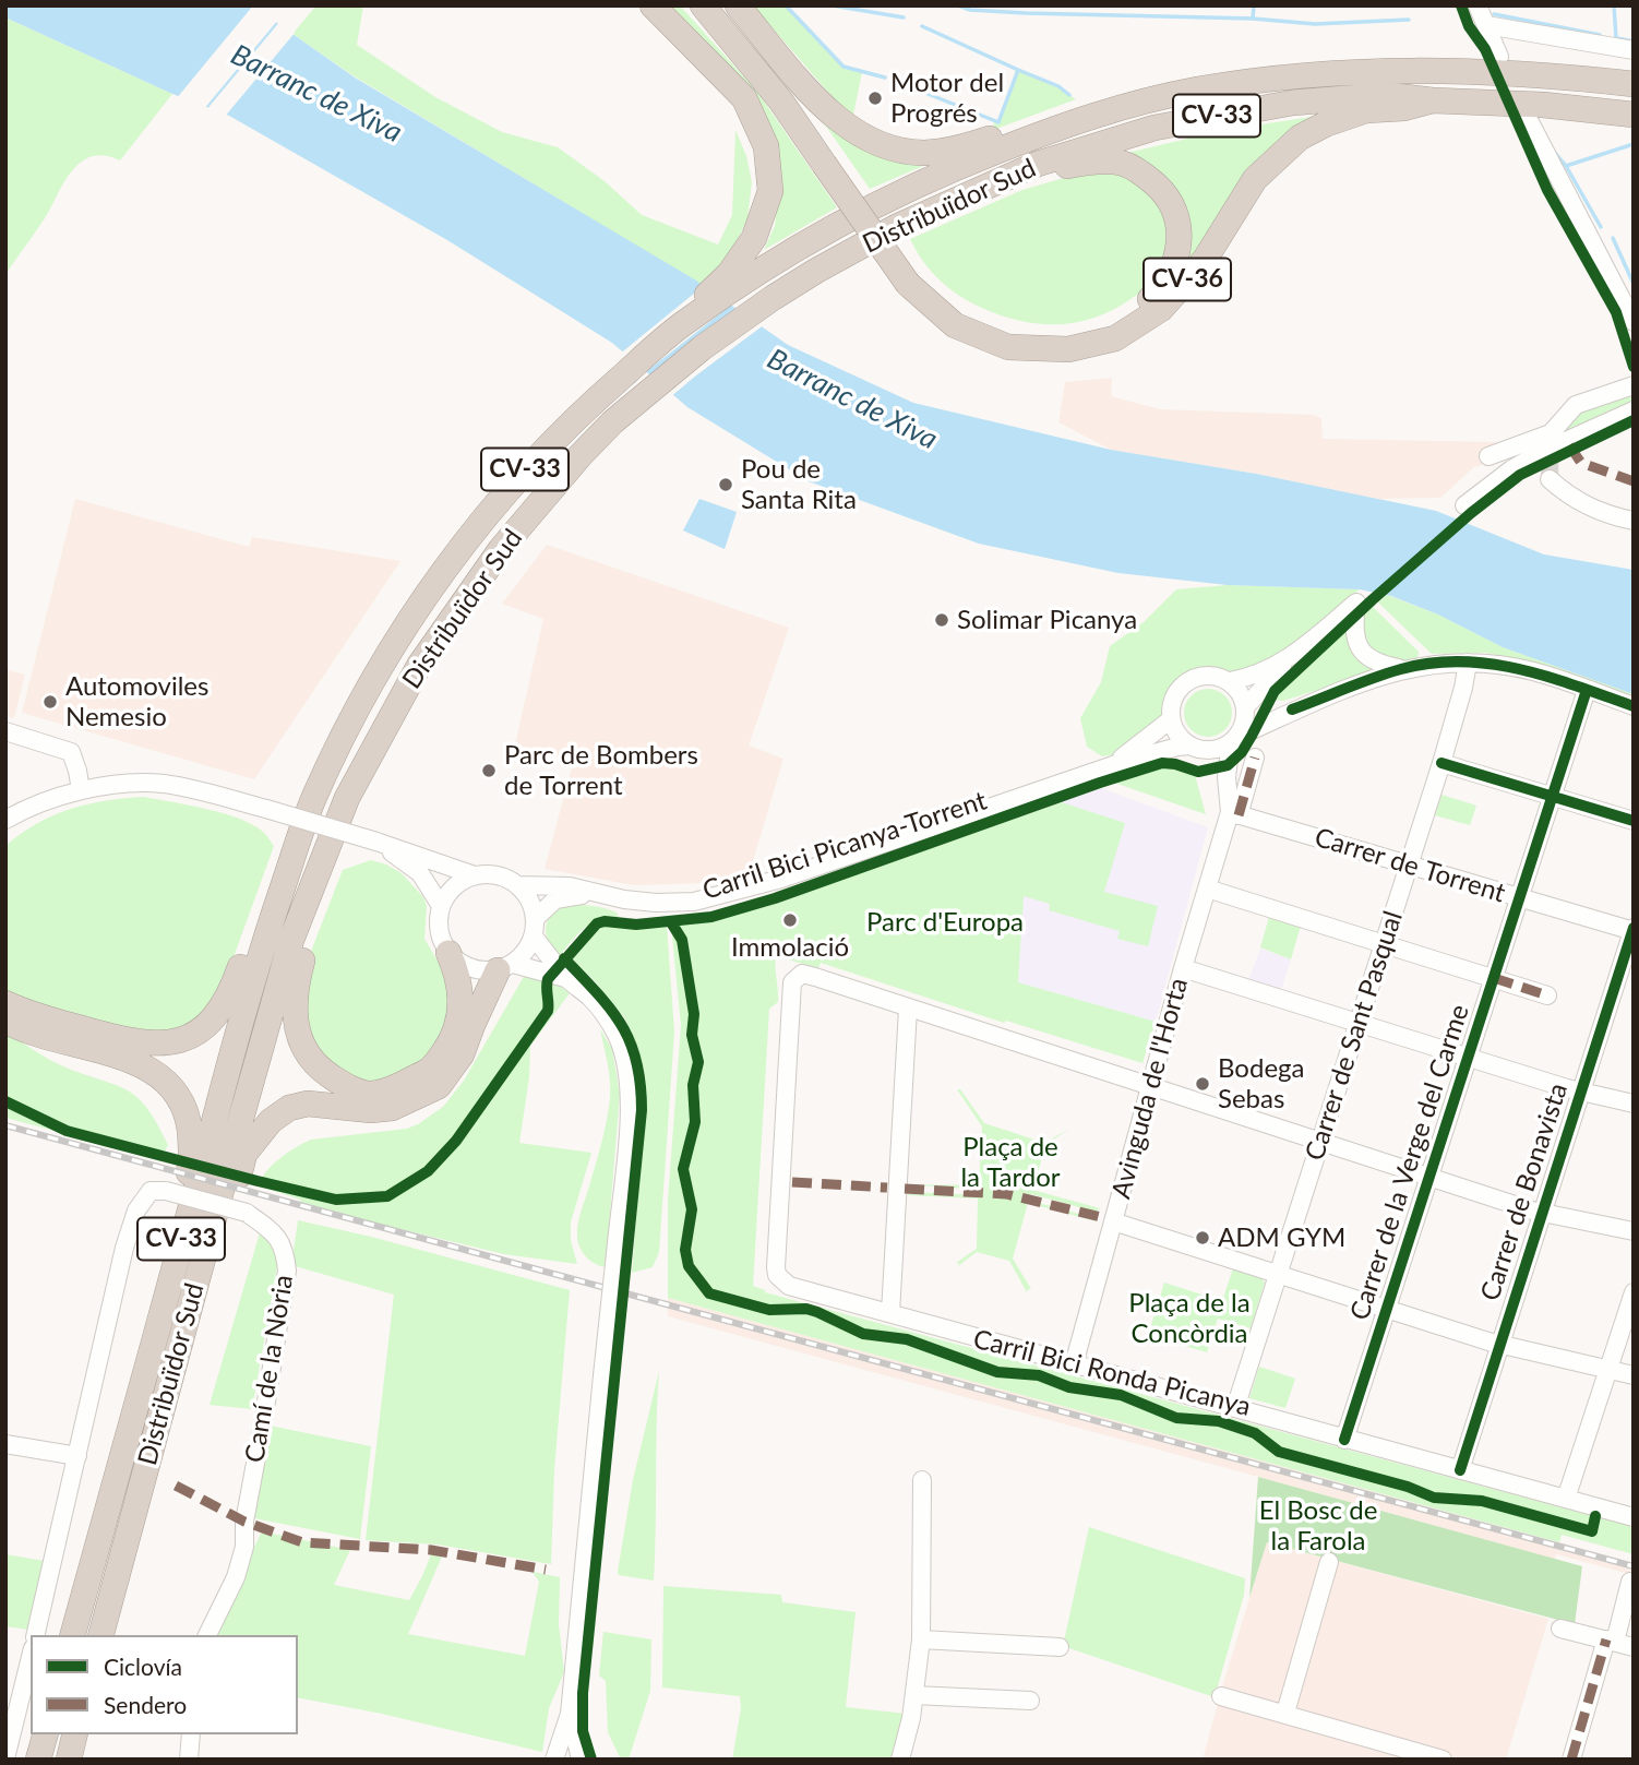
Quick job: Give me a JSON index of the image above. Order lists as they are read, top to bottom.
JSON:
{
  "streets": {
    "highway": ["CV-33", "Distribuïdor Sud", "CV-36"],
    "street": [
      "Carrer de Torrent",
      "Carrer de Sant Pasqual",
      "Avinguda de l'Horta",
      "Carrer de la Verge del Carme",
      "Carrer de Bonavista",
      "Camí de la Nòria"
    ],
    "cycle path": ["Carril Bici Picanya-Torrent", "Carril Bici Ronda Picanya"]
  },
  "crossings": [
    ["Distribuïdor Sud", "CV-36"],
    ["Carrer de Torrent", "Carrer de Sant Pasqual"],
    ["Carrer de Torrent", "Avinguda de l'Horta"],
    ["Carrer de Torrent", "Carrer de la Verge del Carme"],
    ["Carrer de Torrent", "Carrer de Bonavista"]
  ],
  "water": ["Barranc de Xiva"],
  "parks": [
    "Parc d'Europa",
    "Plaça de la Tardor",
    "Plaça de la Concòrdia",
    "El Bosc de la Farola"
  ],
  "places": [
    "Motor del Progrés",
    "Pou de Santa Rita",
    "Solimar Picanya",
    "Automoviles Nemesio",
    "Parc de Bombers de Torrent",
    "Immolació",
    "Bodega Sebas",
    "ADM GYM"
  ],
  "legend": ["Ciclovía", "Sendero"]
}
